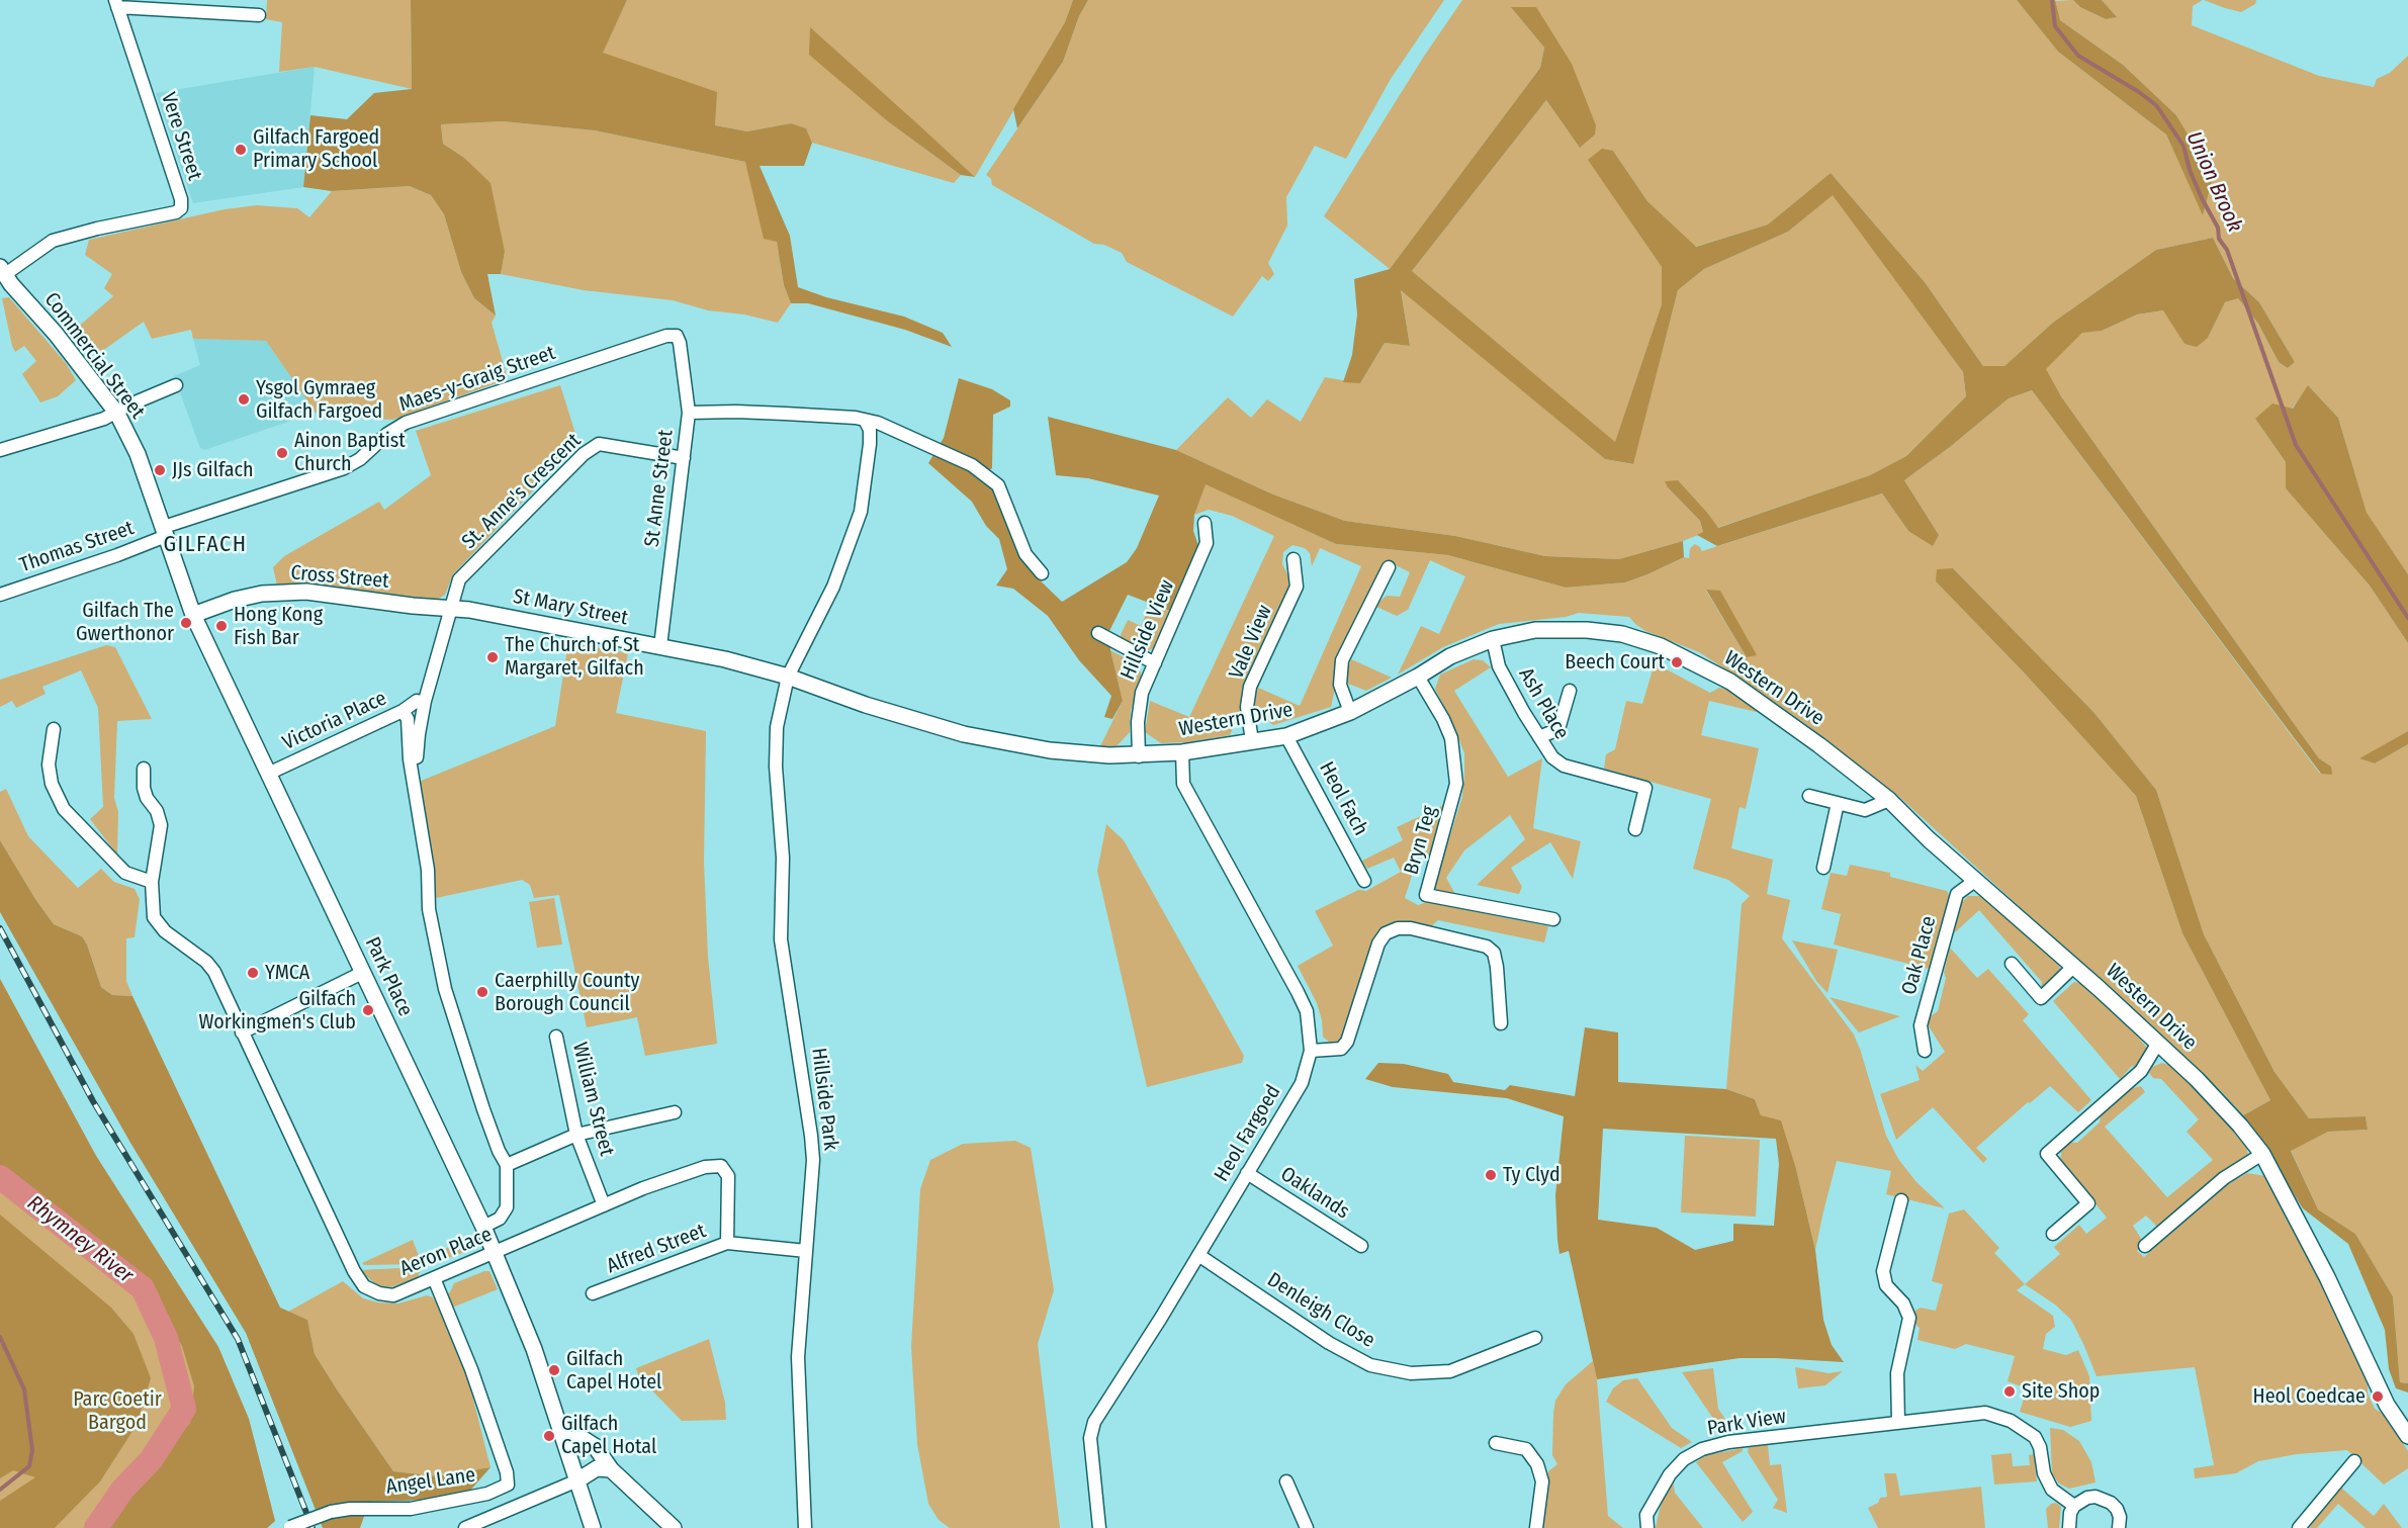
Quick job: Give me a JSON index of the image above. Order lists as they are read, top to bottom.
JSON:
{
  "streets": {
    "street": [
      "Vere Street",
      "Commercial Street",
      "Maes-y-Graig Street",
      "St Anne Street",
      "St. Anne's Crescent",
      "Thomas Street",
      "Cross Street",
      "St Mary Street",
      "Hillside View",
      "Vale View",
      "Western Drive",
      "Ash Place",
      "Victoria Place",
      "Heol Fach",
      "Bryn Teg",
      "Oak Place",
      "Park Place",
      "William Street",
      "Hillside Park",
      "Heol Fargoed",
      "Oaklands",
      "Alfred Street",
      "Aeron Place",
      "Denleigh Close",
      "Park View",
      "Angel Lane"
    ]
  },
  "crossings": [
    ["Vere Street", "Commercial Street"],
    ["Commercial Street", "Maes-y-Graig Street"],
    ["Commercial Street", "Thomas Street"],
    ["Commercial Street", "Park Place"],
    ["Maes-y-Graig Street", "St Anne Street"],
    ["Maes-y-Graig Street", "Thomas Street"],
    ["Maes-y-Graig Street", "Park Place"],
    ["St Anne Street", "St. Anne's Crescent"],
    ["St Anne Street", "St Mary Street"],
    ["St. Anne's Crescent", "Cross Street"],
    ["St. Anne's Crescent", "St Mary Street"],
    ["Thomas Street", "Park Place"],
    ["Cross Street", "St Mary Street"],
    ["Cross Street", "Park Place"],
    ["St Mary Street", "Western Drive"],
    ["St Mary Street", "Hillside Park"],
    ["Hillside View", "Western Drive"],
    ["Vale View", "Western Drive"],
    ["Western Drive", "Ash Place"],
    ["Western Drive", "Heol Fach"],
    ["Western Drive", "Bryn Teg"],
    ["Western Drive", "Oak Place"],
    ["Western Drive", "Hillside Park"],
    ["Western Drive", "Heol Fargoed"],
    ["Victoria Place", "Park Place"],
    ["Park Place", "Aeron Place"],
    ["William Street", "Aeron Place"],
    ["Hillside Park", "Alfred Street"],
    ["Heol Fargoed", "Oaklands"],
    ["Heol Fargoed", "Denleigh Close"],
    ["Alfred Street", "Aeron Place"],
    ["Aeron Place", "Angel Lane"]
  ],
  "districts": ["GILFACH"],
  "water": ["Union Brook", "Rhymney River"],
  "parks": ["Parc Coetir Bargod"],
  "places": [
    "Gilfach Fargoed Primary School",
    "Ysgol Gymraeg Gilfach Fargoed",
    "Ainon Baptist Church",
    "JJs Gilfach",
    "Gilfach The Gwerthonor",
    "Hong Kong Fish Bar",
    "The Church of St Margaret, Gilfach",
    "Beech Court",
    "YMCA",
    "Caerphilly County Borough Council",
    "Gilfach Workingmen's Club",
    "Ty Clyd",
    "Gilfach Capel Hotel",
    "Site Shop",
    "Heol Coedcae",
    "Gilfach Capel Hotal"
  ]
}
